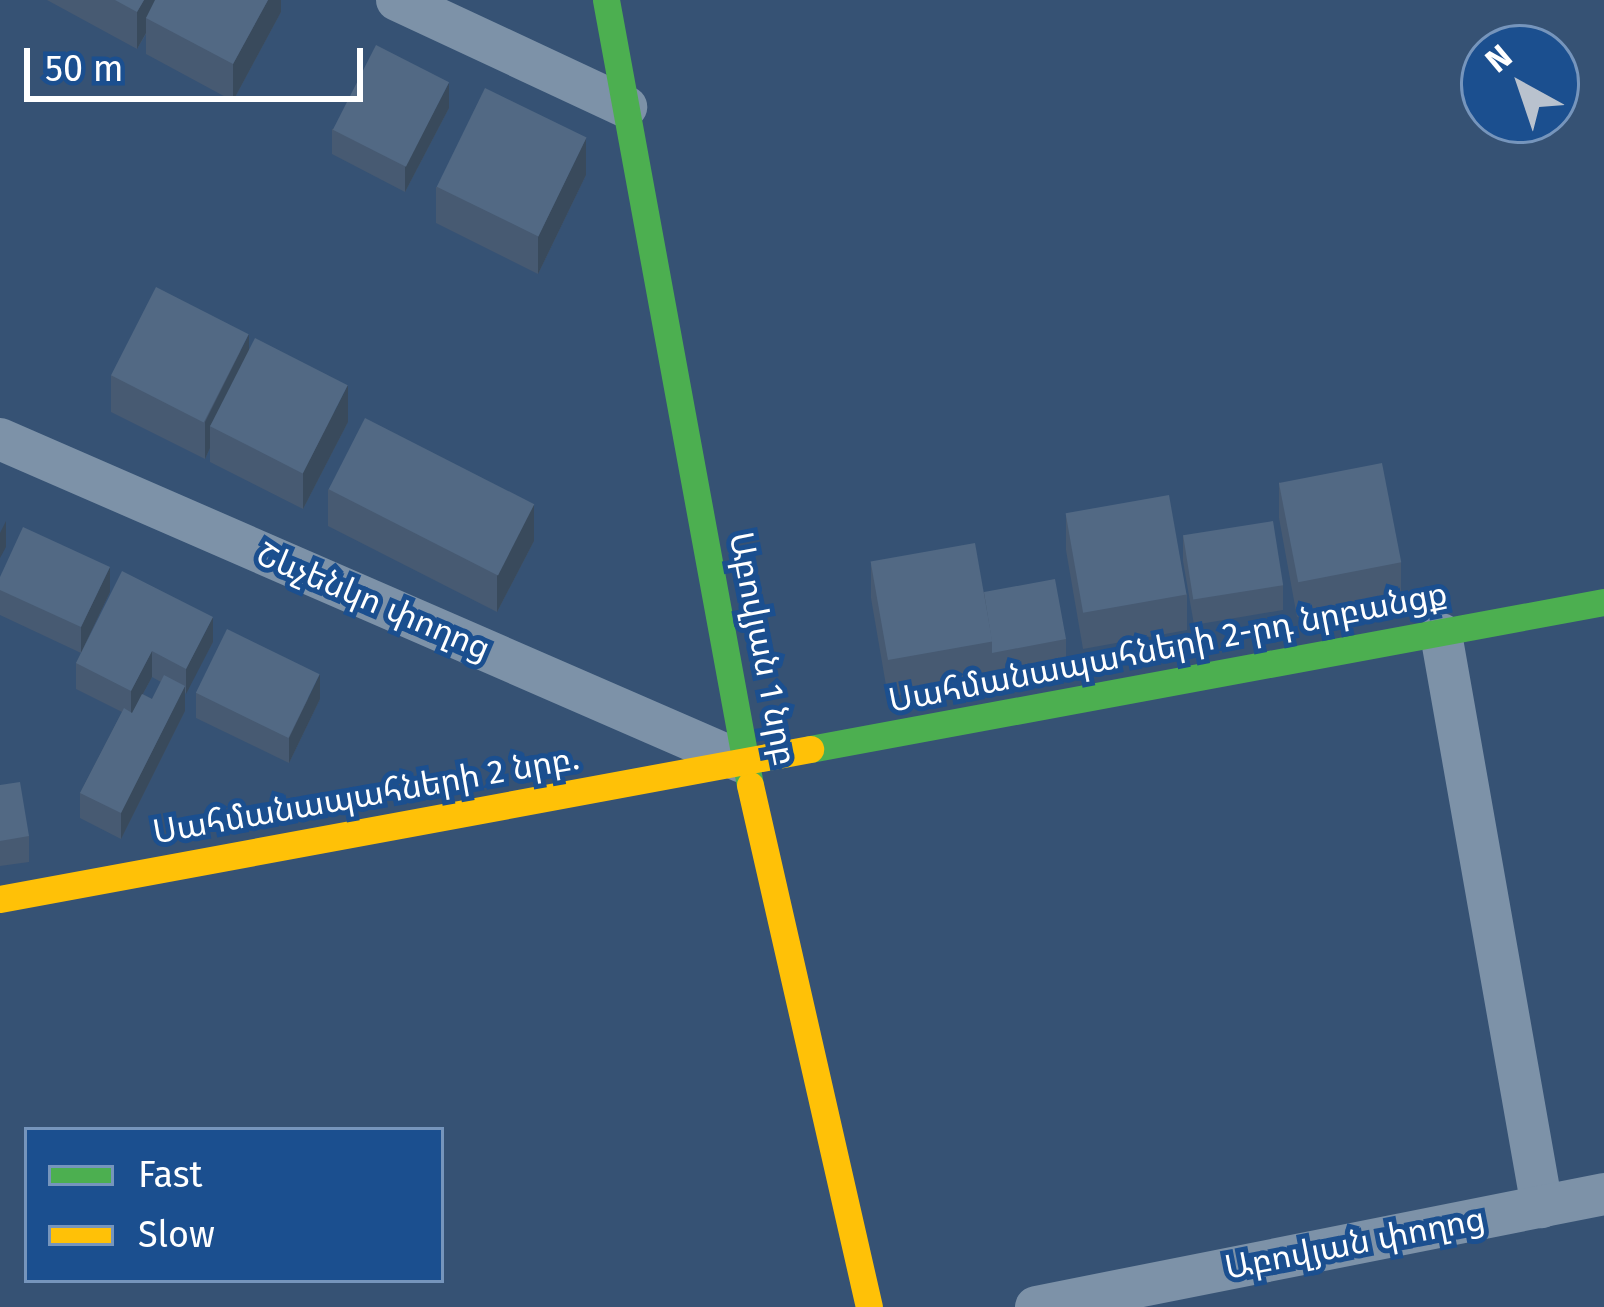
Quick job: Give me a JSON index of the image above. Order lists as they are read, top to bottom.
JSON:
{
  "streets": {
    "street": [
      "Շևչենկո փողոց",
      "Սահմանապահների 2-րդ նրբանցք",
      "Աբովյան 1 նրբ",
      "Սահմանապահների 2 նրբ.",
      "Աբովյան փողոց"
    ]
  },
  "crossings": [
    ["Շևչենկո փողոց", "Սահմանապահների 2-րդ նրբանցք"],
    ["Շևչենկո փողոց", "Աբովյան 1 նրբ"],
    ["Շևչենկո փողոց", "Սահմանապահների 2 նրբ."],
    ["Սահմանապահների 2-րդ նրբանցք", "Աբովյան 1 նրբ"],
    ["Սահմանապահների 2-րդ նրբանցք", "Սահմանապահների 2 նրբ."],
    ["Աբովյան 1 նրբ", "Սահմանապահների 2 նրբ."]
  ],
  "legend": ["Fast", "Slow"],
  "scale_bar": "50 m",
  "north": "top left"
}
